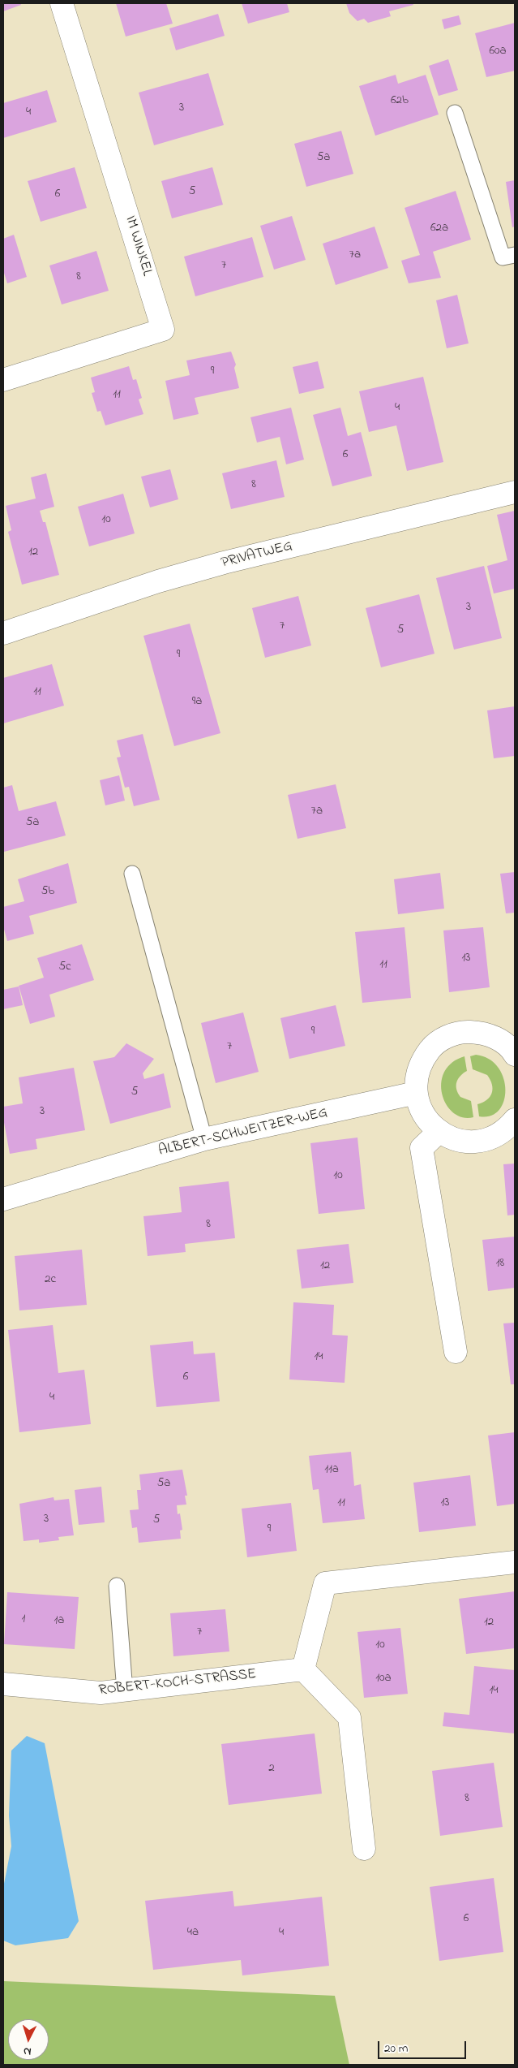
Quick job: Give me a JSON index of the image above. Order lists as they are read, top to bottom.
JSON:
{
  "streets": {
    "street": [
      "IM WINKEL",
      "PRIVATWEG",
      "ALBERT-SCHWEITZER-WEG",
      "ROBERT-KOCH-STRASSE"
    ]
  },
  "house_numbers": [
    "60a",
    "62b",
    "3",
    "4",
    "5a",
    "5",
    "6",
    "62a",
    "7a",
    "7",
    "8",
    "9",
    "11",
    "4",
    "6",
    "8",
    "10",
    "12",
    "3",
    "7",
    "5",
    "9",
    "11",
    "9a",
    "7a",
    "5a",
    "5b",
    "13",
    "11",
    "5c",
    "9",
    "7",
    "5",
    "3",
    "10",
    "8",
    "18",
    "12",
    "2c",
    "14",
    "6",
    "4",
    "11a",
    "5a",
    "11",
    "13",
    "3",
    "5",
    "9",
    "1",
    "1a",
    "12",
    "7",
    "10",
    "10a",
    "14",
    "2",
    "8",
    "6",
    "4a",
    "4"
  ],
  "scale_bar": "20 m",
  "north": "bottom"
}
